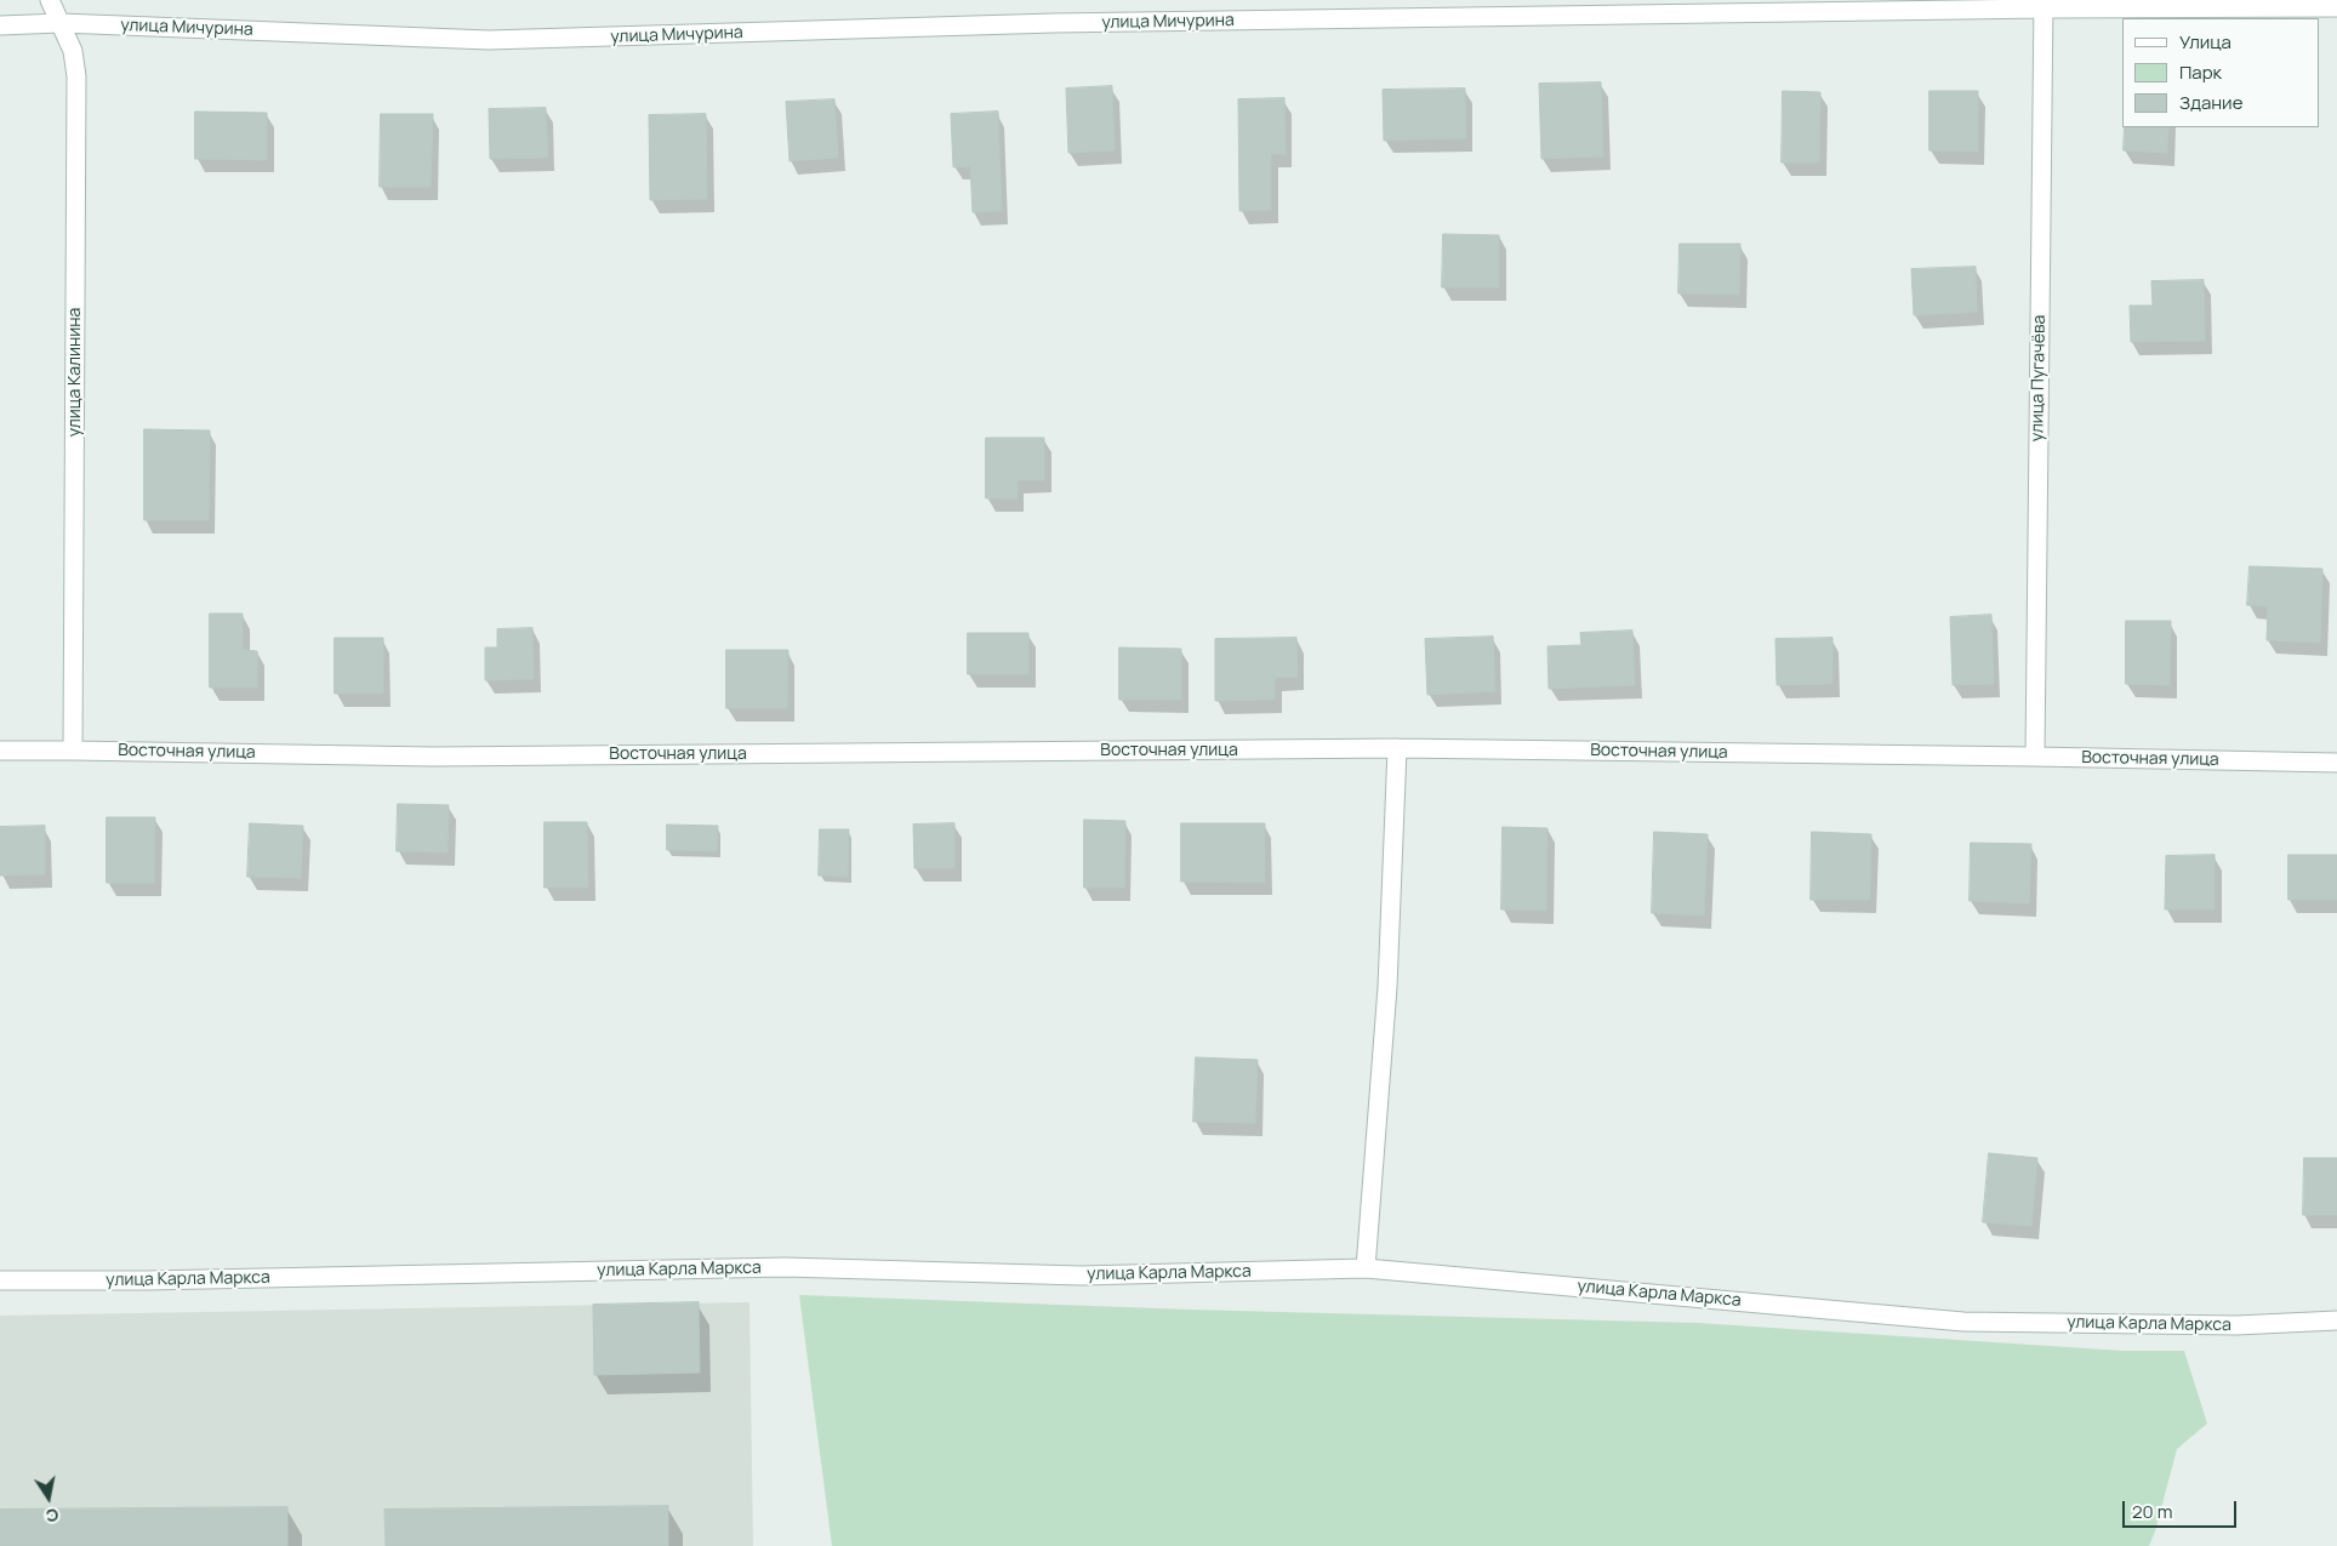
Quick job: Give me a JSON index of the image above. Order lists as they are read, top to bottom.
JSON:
{
  "streets": {
    "street": [
      "улица Мичурина",
      "улица Калинина",
      "улица Пугачёва",
      "Восточная улица",
      "улица Карла Маркса"
    ]
  },
  "crossings": [
    ["улица Мичурина", "улица Калинина"],
    ["улица Мичурина", "улица Пугачёва"],
    ["улица Калинина", "Восточная улица"],
    ["улица Пугачёва", "Восточная улица"]
  ],
  "legend": ["Улица", "Парк", "Здание"],
  "scale_bar": "20 m",
  "north": "bottom"
}
